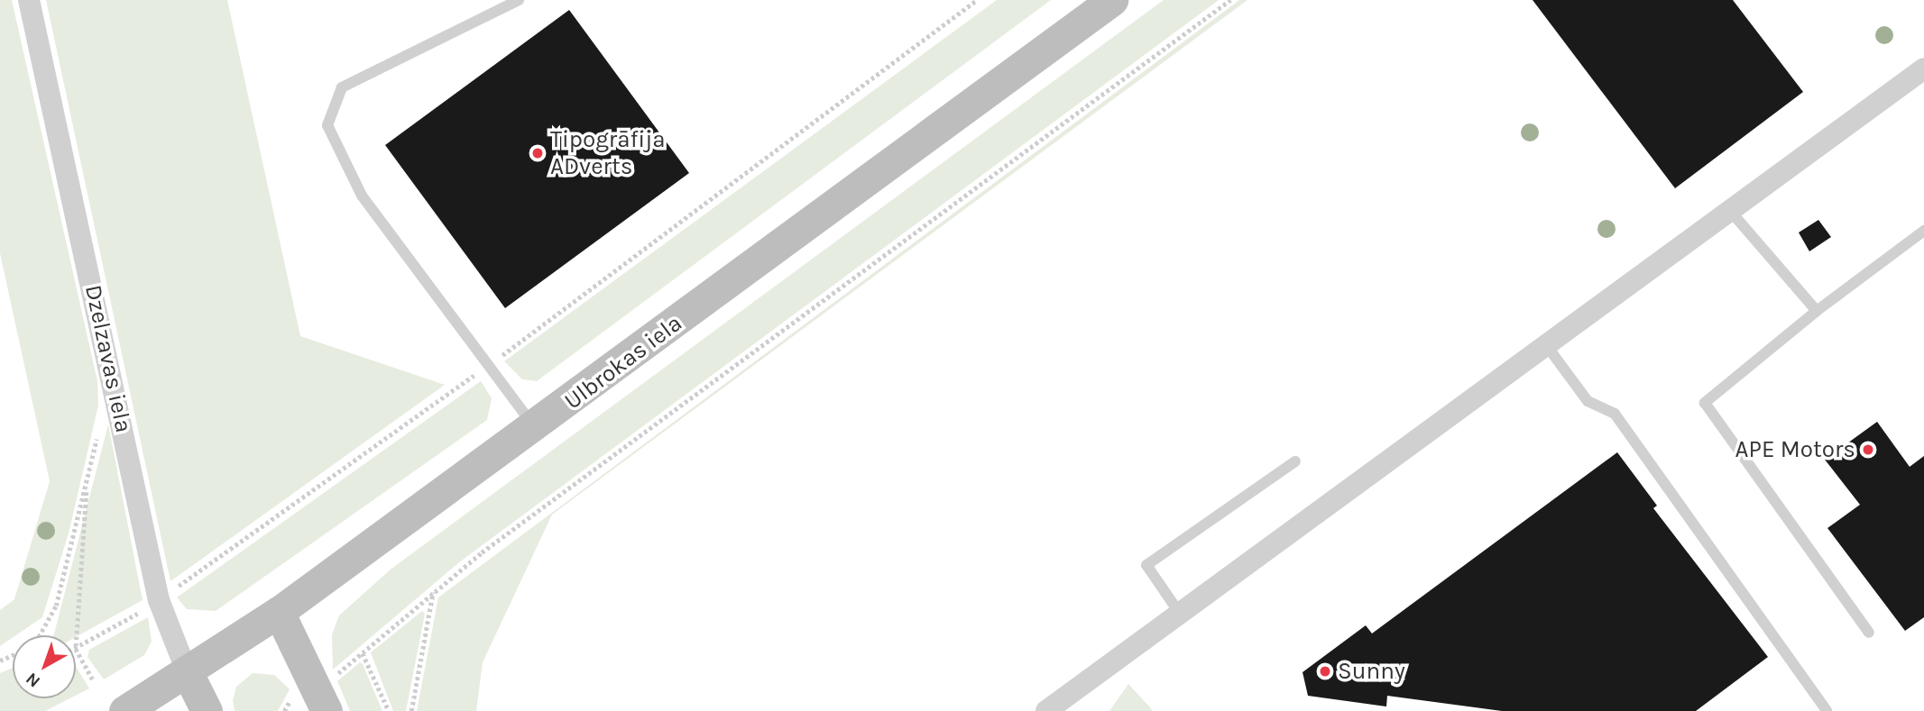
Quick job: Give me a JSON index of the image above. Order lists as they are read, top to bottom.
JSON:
{
  "streets": {
    "main road": ["Dzelzavas iela", "Ulbrokas iela"]
  },
  "crossings": [
    ["Dzelzavas iela", "Ulbrokas iela"]
  ],
  "places": ["Tipogrāfija ADverts", "APE Motors", "Sunny"],
  "north": "bottom left"
}
